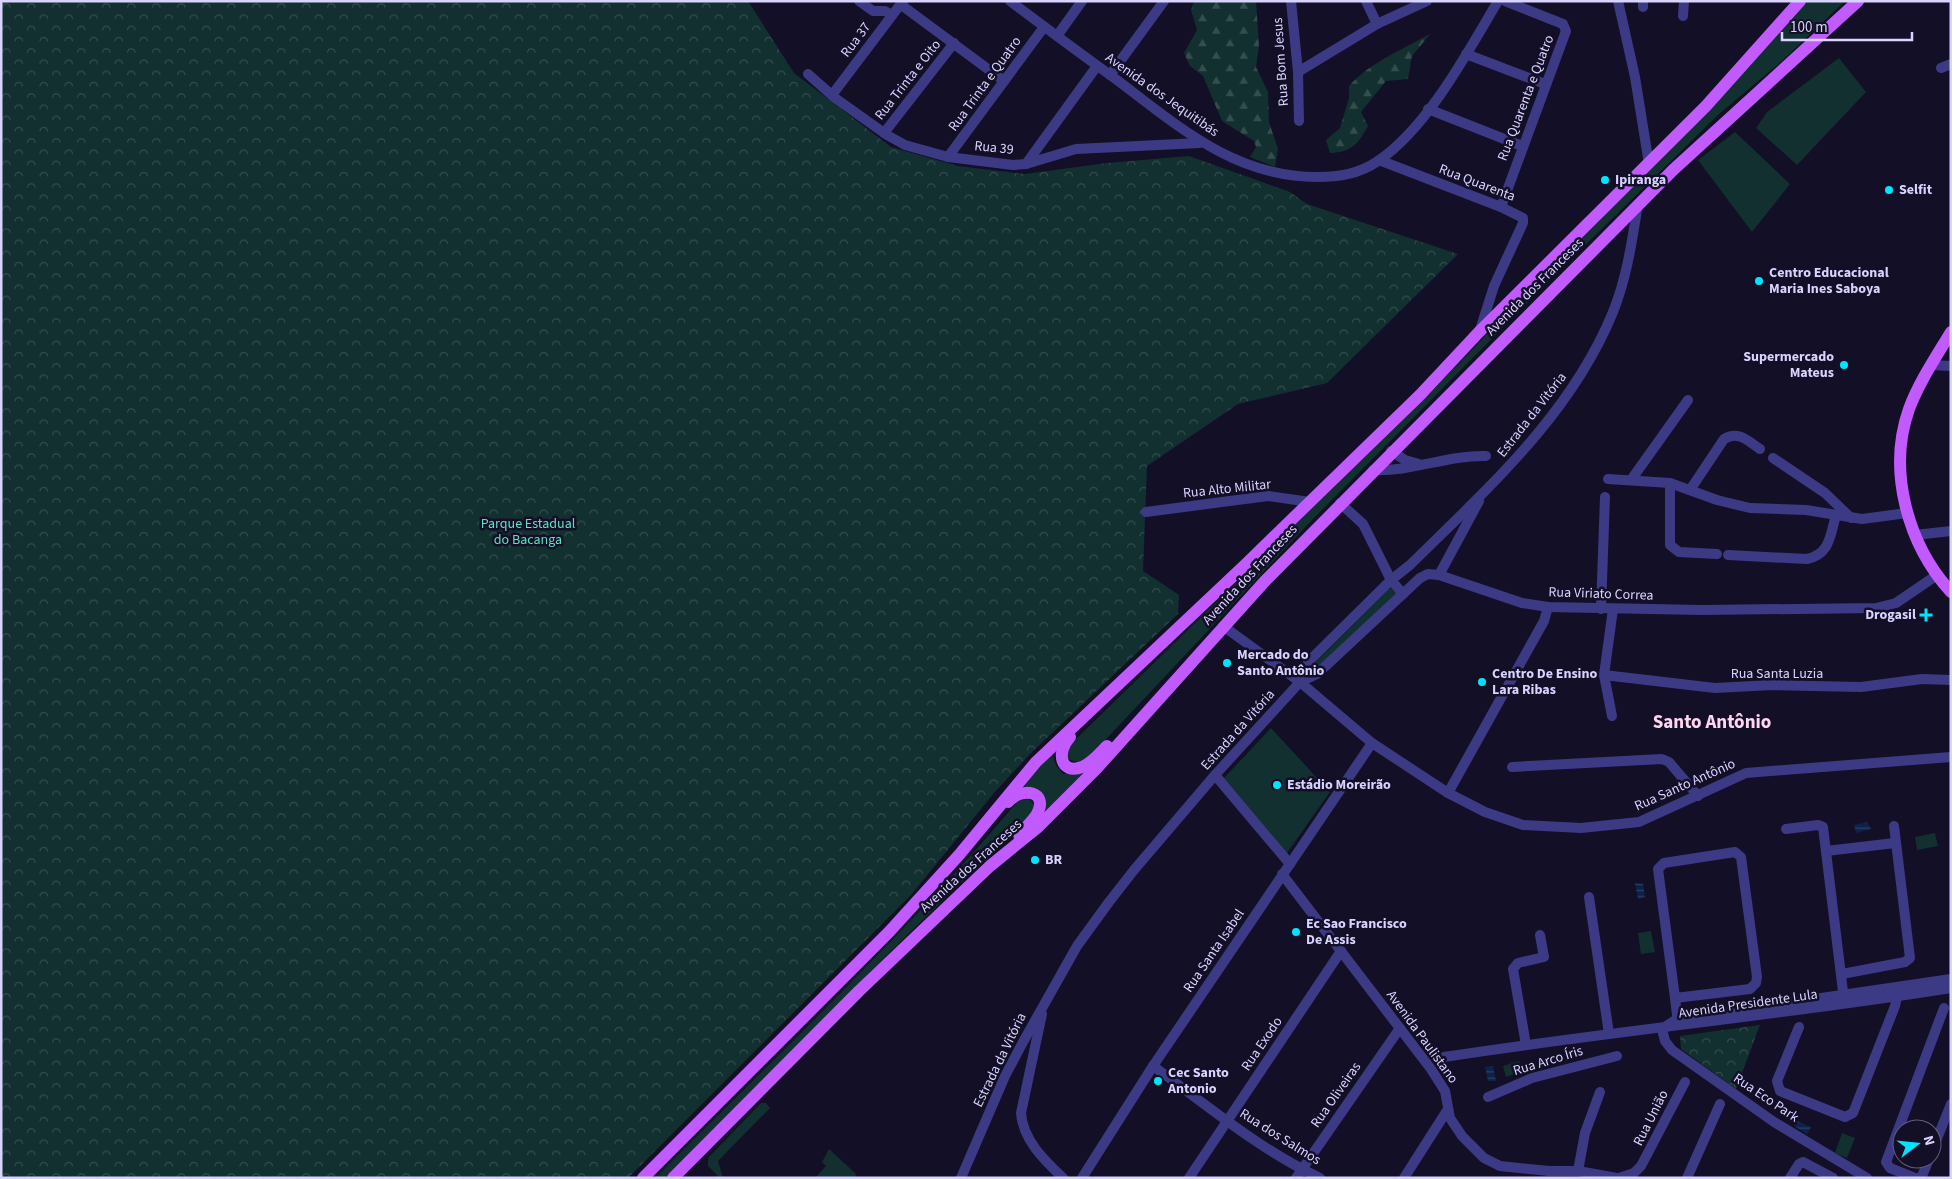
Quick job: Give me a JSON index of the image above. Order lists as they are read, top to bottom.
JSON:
{
  "streets": {
    "main road": ["Avenida dos Franceses"],
    "street": [
      "Rua 37",
      "Rua Bom Jesus",
      "Rua Trinta e Oito",
      "Rua Trinta e Quatro",
      "Avenida dos Jequitibás",
      "Rua Quarenta e Quatro",
      "Rua 39",
      "Rua Quarenta",
      "Estrada da Vitória",
      "Rua Alto Militar",
      "Rua Viriato Correa",
      "Rua Santa Luzia",
      "Rua Santo Antônio",
      "Rua Santa Isabel",
      "Avenida Presidente Lula",
      "Avenida Paulistano",
      "Rua Exodo",
      "Rua Arco Íris",
      "Rua Oliveiras",
      "Rua Eco Park",
      "Rua União",
      "Rua dos Salmos"
    ]
  },
  "crossings": [
    ["Rua 37", "Rua Trinta e Oito"],
    ["Rua 37", "Rua 39"],
    ["Rua Trinta e Oito", "Rua Trinta e Quatro"],
    ["Rua Trinta e Oito", "Rua 39"],
    ["Rua Trinta e Quatro", "Avenida dos Jequitibás"],
    ["Rua Trinta e Quatro", "Rua 39"],
    ["Avenida dos Jequitibás", "Rua 39"],
    ["Avenida dos Jequitibás", "Rua Quarenta"],
    ["Rua Quarenta e Quatro", "Rua Quarenta"],
    ["Rua Quarenta", "Avenida dos Franceses"],
    ["Avenida dos Franceses", "Estrada da Vitória"],
    ["Avenida dos Franceses", "Rua Alto Militar"],
    ["Avenida dos Franceses", "Rua Santo Antônio"],
    ["Estrada da Vitória", "Rua Santo Antônio"],
    ["Rua Santo Antônio", "Rua Santa Isabel"],
    ["Rua Santa Isabel", "Avenida Paulistano"],
    ["Rua Santa Isabel", "Rua dos Salmos"],
    ["Avenida Presidente Lula", "Rua Eco Park"],
    ["Avenida Paulistano", "Rua Exodo"],
    ["Avenida Paulistano", "Rua Oliveiras"],
    ["Avenida Paulistano", "Rua União"],
    ["Rua Exodo", "Rua dos Salmos"],
    ["Rua Oliveiras", "Rua dos Salmos"]
  ],
  "districts": ["Santo Antônio"],
  "parks": ["Parque Estadual do Bacanga"],
  "places": {
    "other": [
      "Ipiranga",
      "Selfit",
      "Centro Educacional Maria Ines Saboya",
      "Supermercado Mateus",
      "Mercado do Santo Antônio",
      "Centro De Ensino Lara Ribas",
      "Estádio Moreirão",
      "BR",
      "Ec Sao Francisco De Assis",
      "Cec Santo Antonio"
    ],
    "health": ["Drogasil"]
  },
  "scale_bar": "100 m",
  "north": "right"
}
